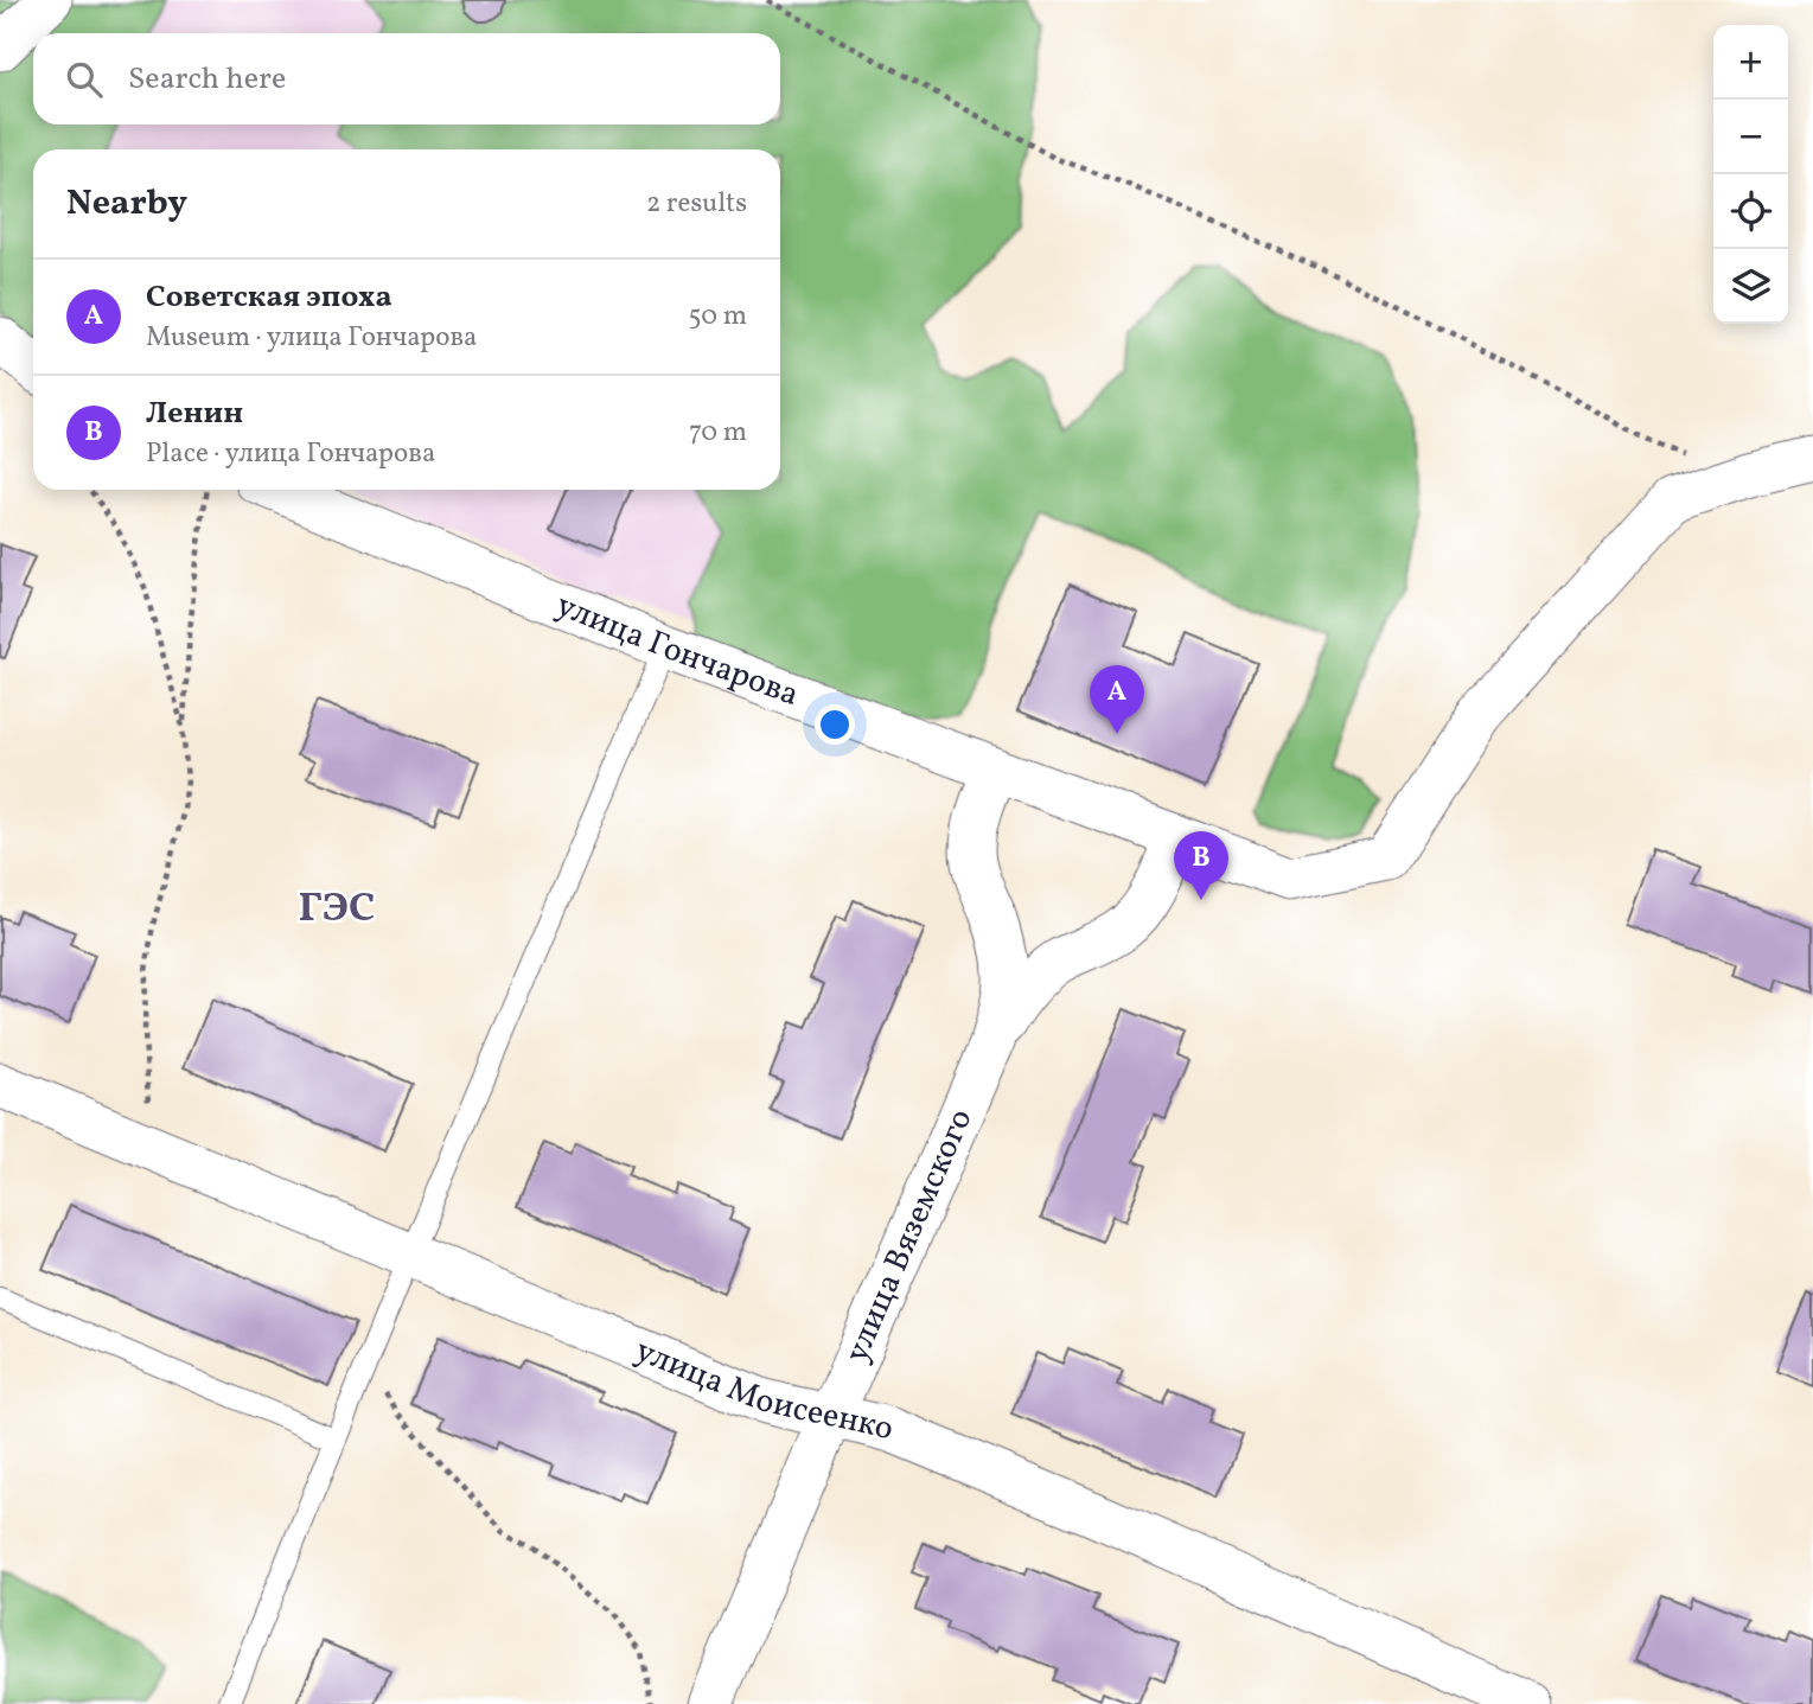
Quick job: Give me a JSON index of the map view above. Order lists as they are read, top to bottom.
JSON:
{
  "streets": {
    "street": ["улица Гончарова", "улица Вяземского", "улица Моисеенко"]
  },
  "crossings": [
    ["улица Вяземского", "улица Моисеенко"]
  ],
  "districts": ["ГЭС"],
  "page": {
    "map_buttons": ["+", "−"],
    "search": "Search here",
    "heading": ["Nearby", "2 results"],
    "list": [
      {
        "mark": "A",
        "name": "Советская эпоха",
        "note": "Museum · улица Гончарова",
        "value": "50 m"
      },
      {
        "mark": "B",
        "name": "Ленин",
        "note": "Place · улица Гончарова",
        "value": "70 m"
      }
    ],
    "pins": ["A", "B"]
  }
}
